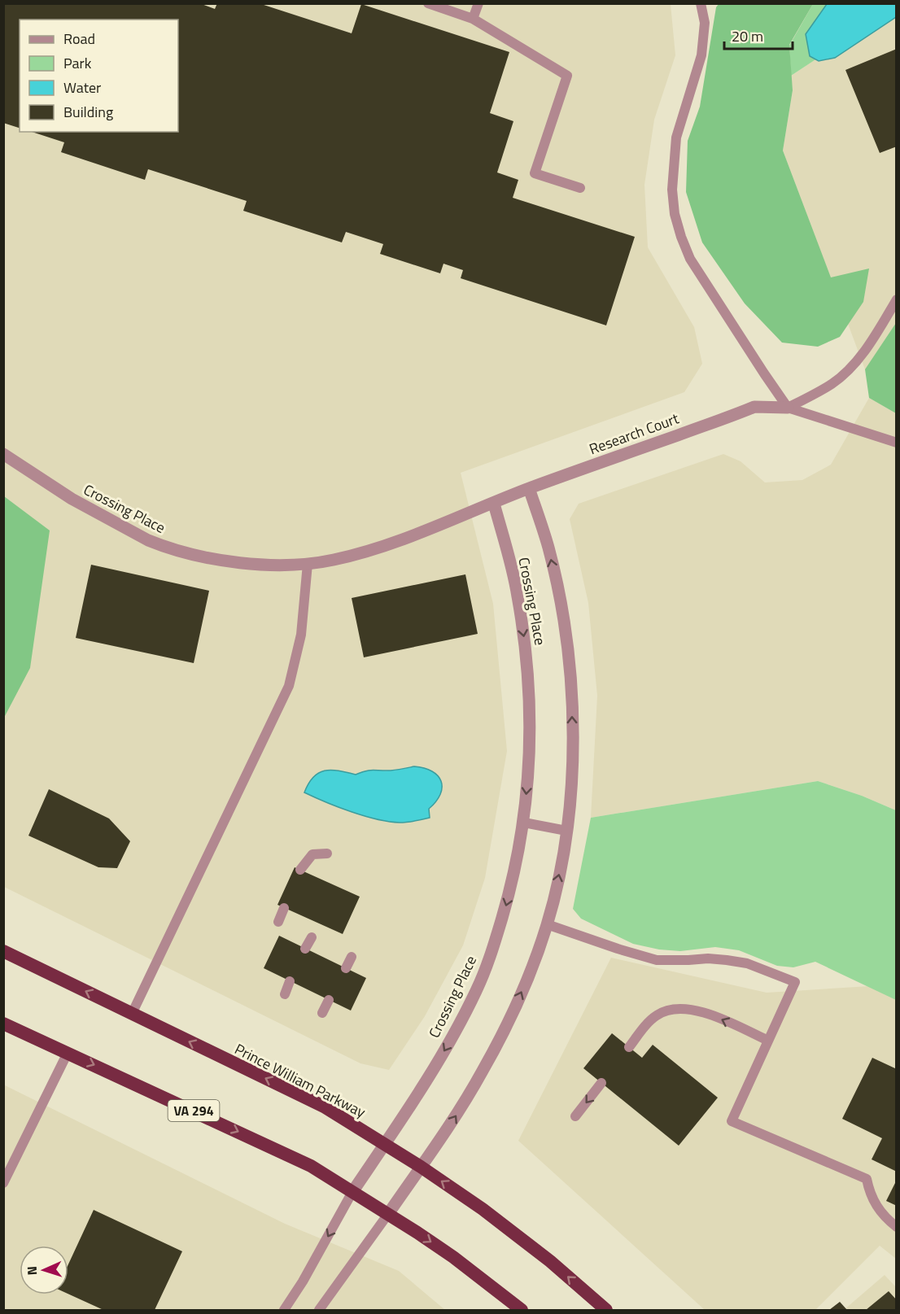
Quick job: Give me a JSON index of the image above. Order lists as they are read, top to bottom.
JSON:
{
  "streets": {
    "highway": ["Prince William Parkway", "VA 294"],
    "street": ["Research Court", "Crossing Place"]
  },
  "crossings": [
    ["Research Court", "Crossing Place"],
    ["Crossing Place", "Prince William Parkway"],
    ["Crossing Place", "VA 294"]
  ],
  "legend": [
    "Road",
    "Park",
    "Water",
    "Building"
  ],
  "scale_bar": "20 m",
  "north": "left"
}
